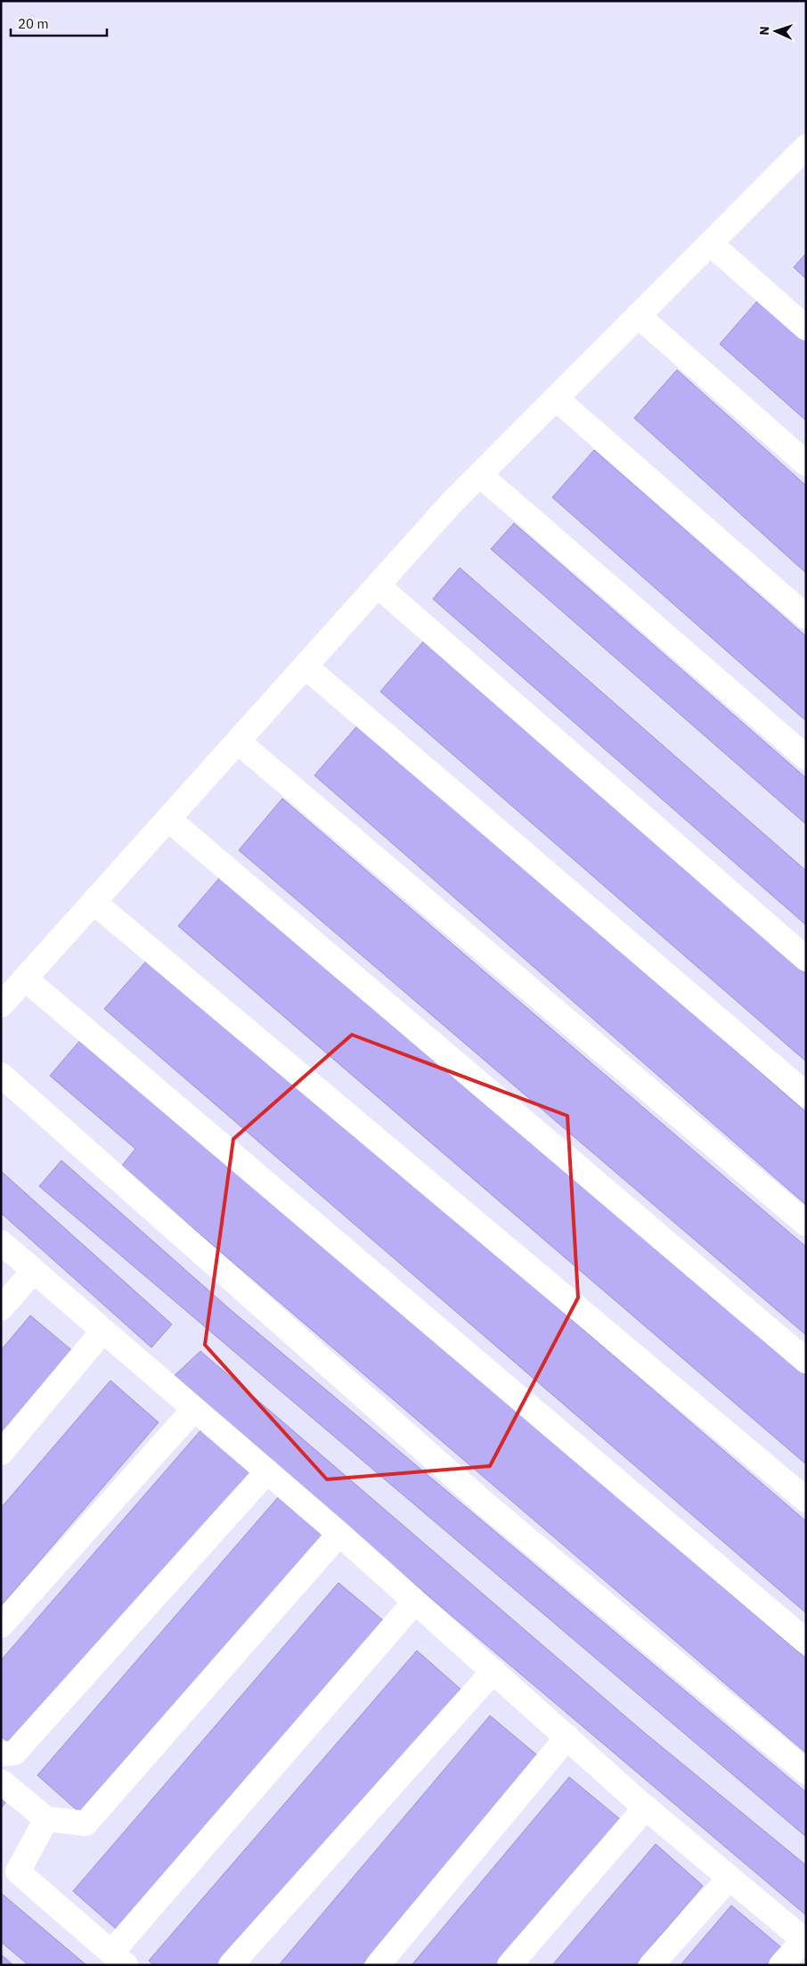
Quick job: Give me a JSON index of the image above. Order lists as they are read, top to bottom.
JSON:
{
  "scale_bar": "20 m",
  "north": "left"
}
